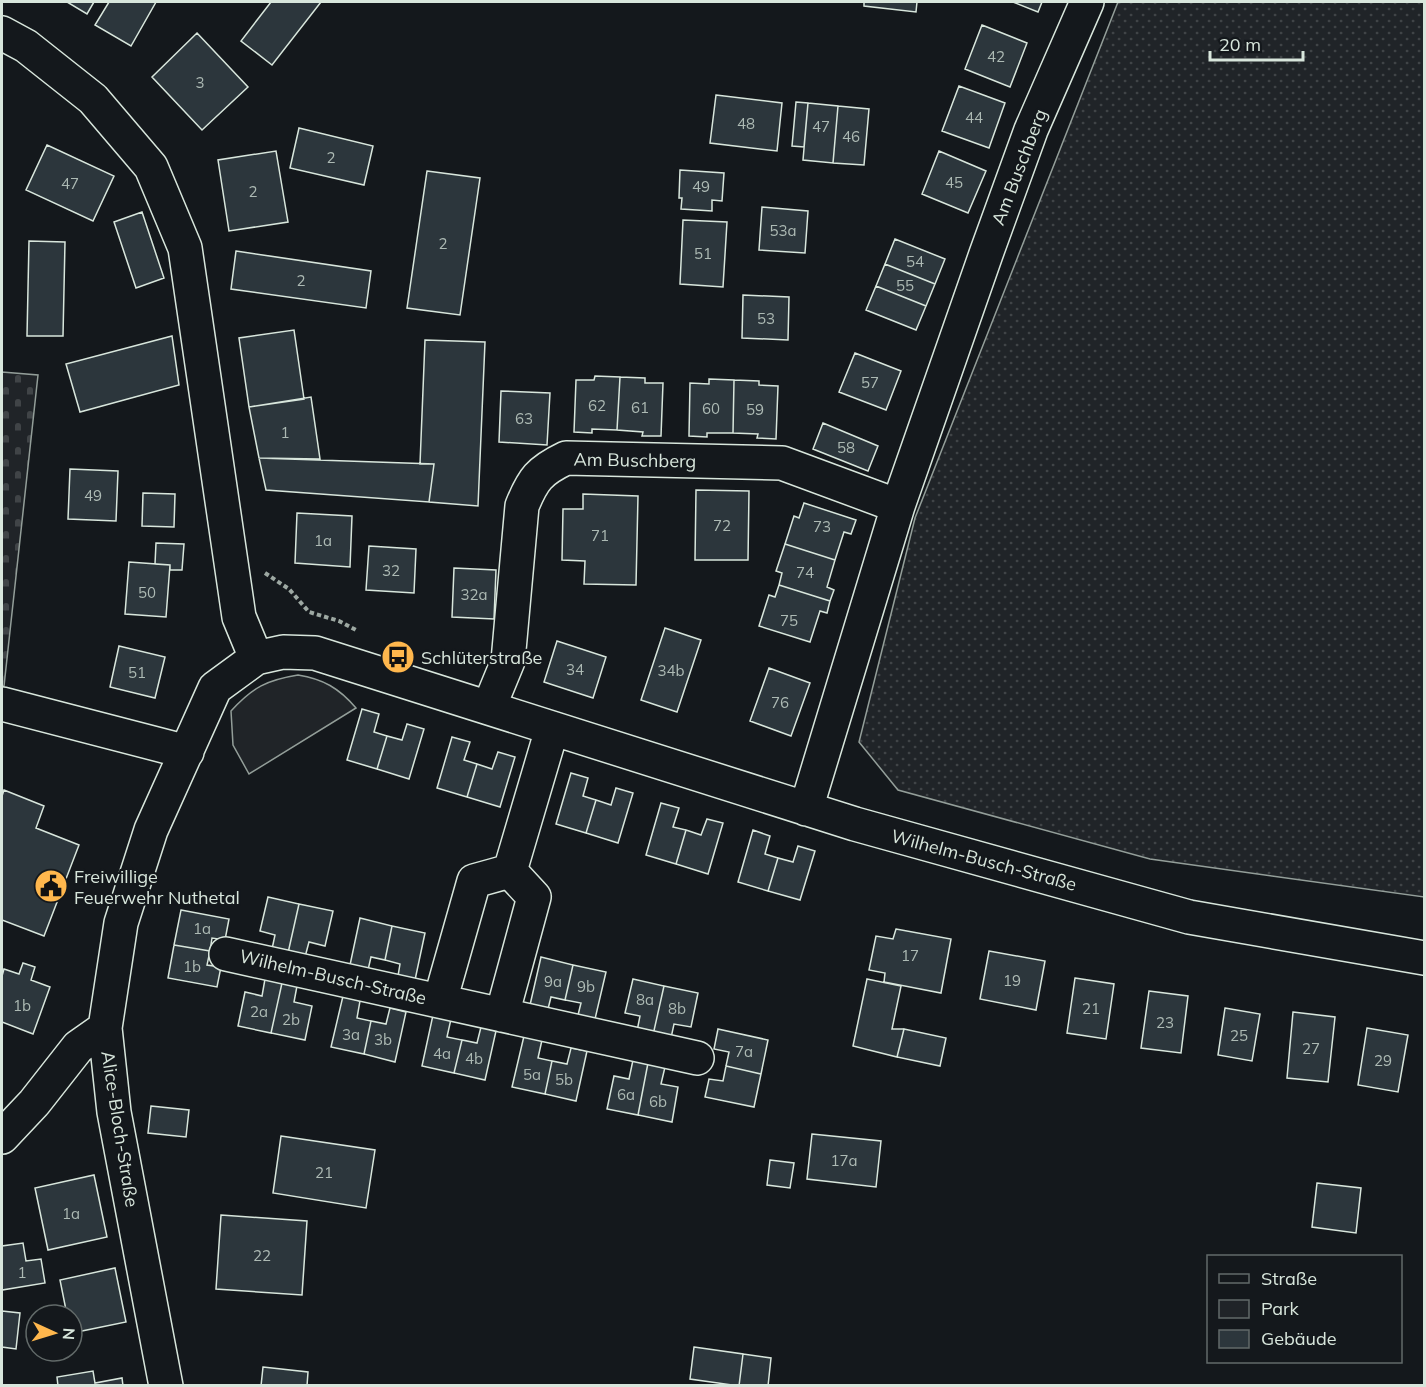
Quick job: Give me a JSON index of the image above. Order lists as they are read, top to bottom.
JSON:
{
  "streets": {
    "street": ["Am Buschberg", "Wilhelm-Busch-Straße", "Alice-Bloch-Straße"]
  },
  "crossings": [
    ["Am Buschberg", "Wilhelm-Busch-Straße"],
    ["Wilhelm-Busch-Straße", "Alice-Bloch-Straße"]
  ],
  "places": {
    "bus stop": ["Schlüterstraße"],
    "public building": ["Freiwillige Feuerwehr Nuthetal"]
  },
  "house_numbers": [
    "42",
    "3",
    "44",
    "48",
    "47",
    "46",
    "2",
    "45",
    "47",
    "49",
    "2",
    "53a",
    "2",
    "51",
    "54",
    "2",
    "55",
    "53",
    "57",
    "62",
    "61",
    "60",
    "59",
    "63",
    "1",
    "58",
    "49",
    "72",
    "73",
    "71",
    "1a",
    "32",
    "74",
    "50",
    "32a",
    "75",
    "34",
    "34b",
    "51",
    "76",
    "1a",
    "17",
    "1b",
    "19",
    "9a",
    "9b",
    "8a",
    "1b",
    "8b",
    "21",
    "2a",
    "2b",
    "23",
    "3a",
    "25",
    "3b",
    "27",
    "7a",
    "4a",
    "4b",
    "29",
    "5a",
    "5b",
    "6a",
    "6b",
    "17a",
    "21",
    "1a",
    "22",
    "1"
  ],
  "legend": ["Straße", "Park", "Gebäude"],
  "scale_bar": "20 m",
  "north": "right"
}
